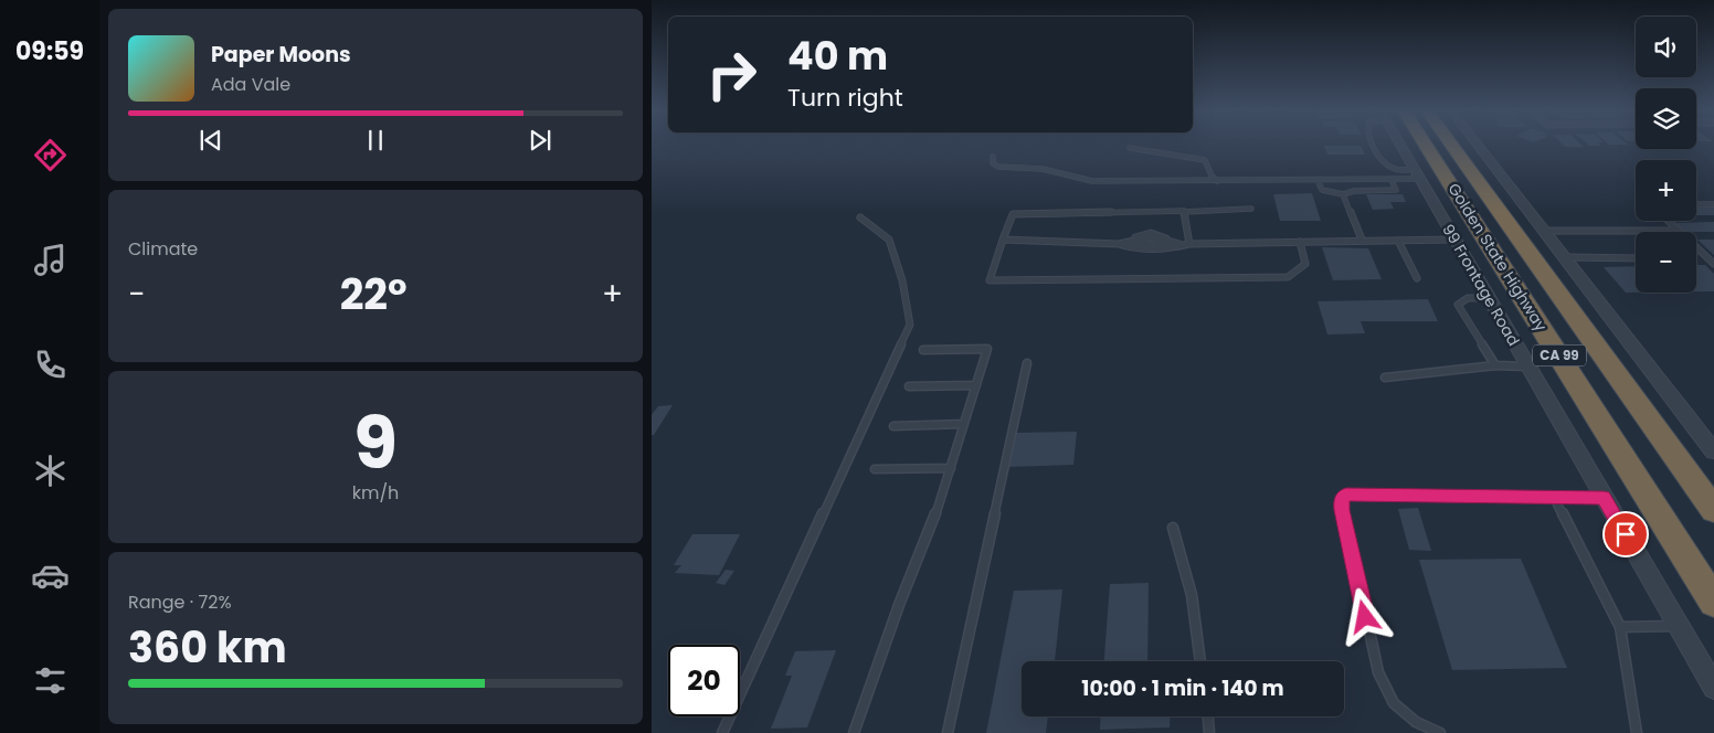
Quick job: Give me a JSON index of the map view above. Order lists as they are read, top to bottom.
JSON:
{
  "streets": {
    "highway": ["Golden State Highway", "CA 99"],
    "street": ["99 Frontage Road"]
  },
  "page": {
    "tabs": "09:59",
    "map_buttons": ["+", "−"],
    "turn": ["40 m", "Turn right"],
    "song": ["Paper Moons", "Ada Vale"],
    "tile": [
      "Climate",
      ["9", "km/h"],
      ["Range · 72%", "360 km"]
    ],
    "heat": ["−", "22°", "+"],
    "limit": "20",
    "trip": "10:00 · 1 min · 140 m"
  }
}
